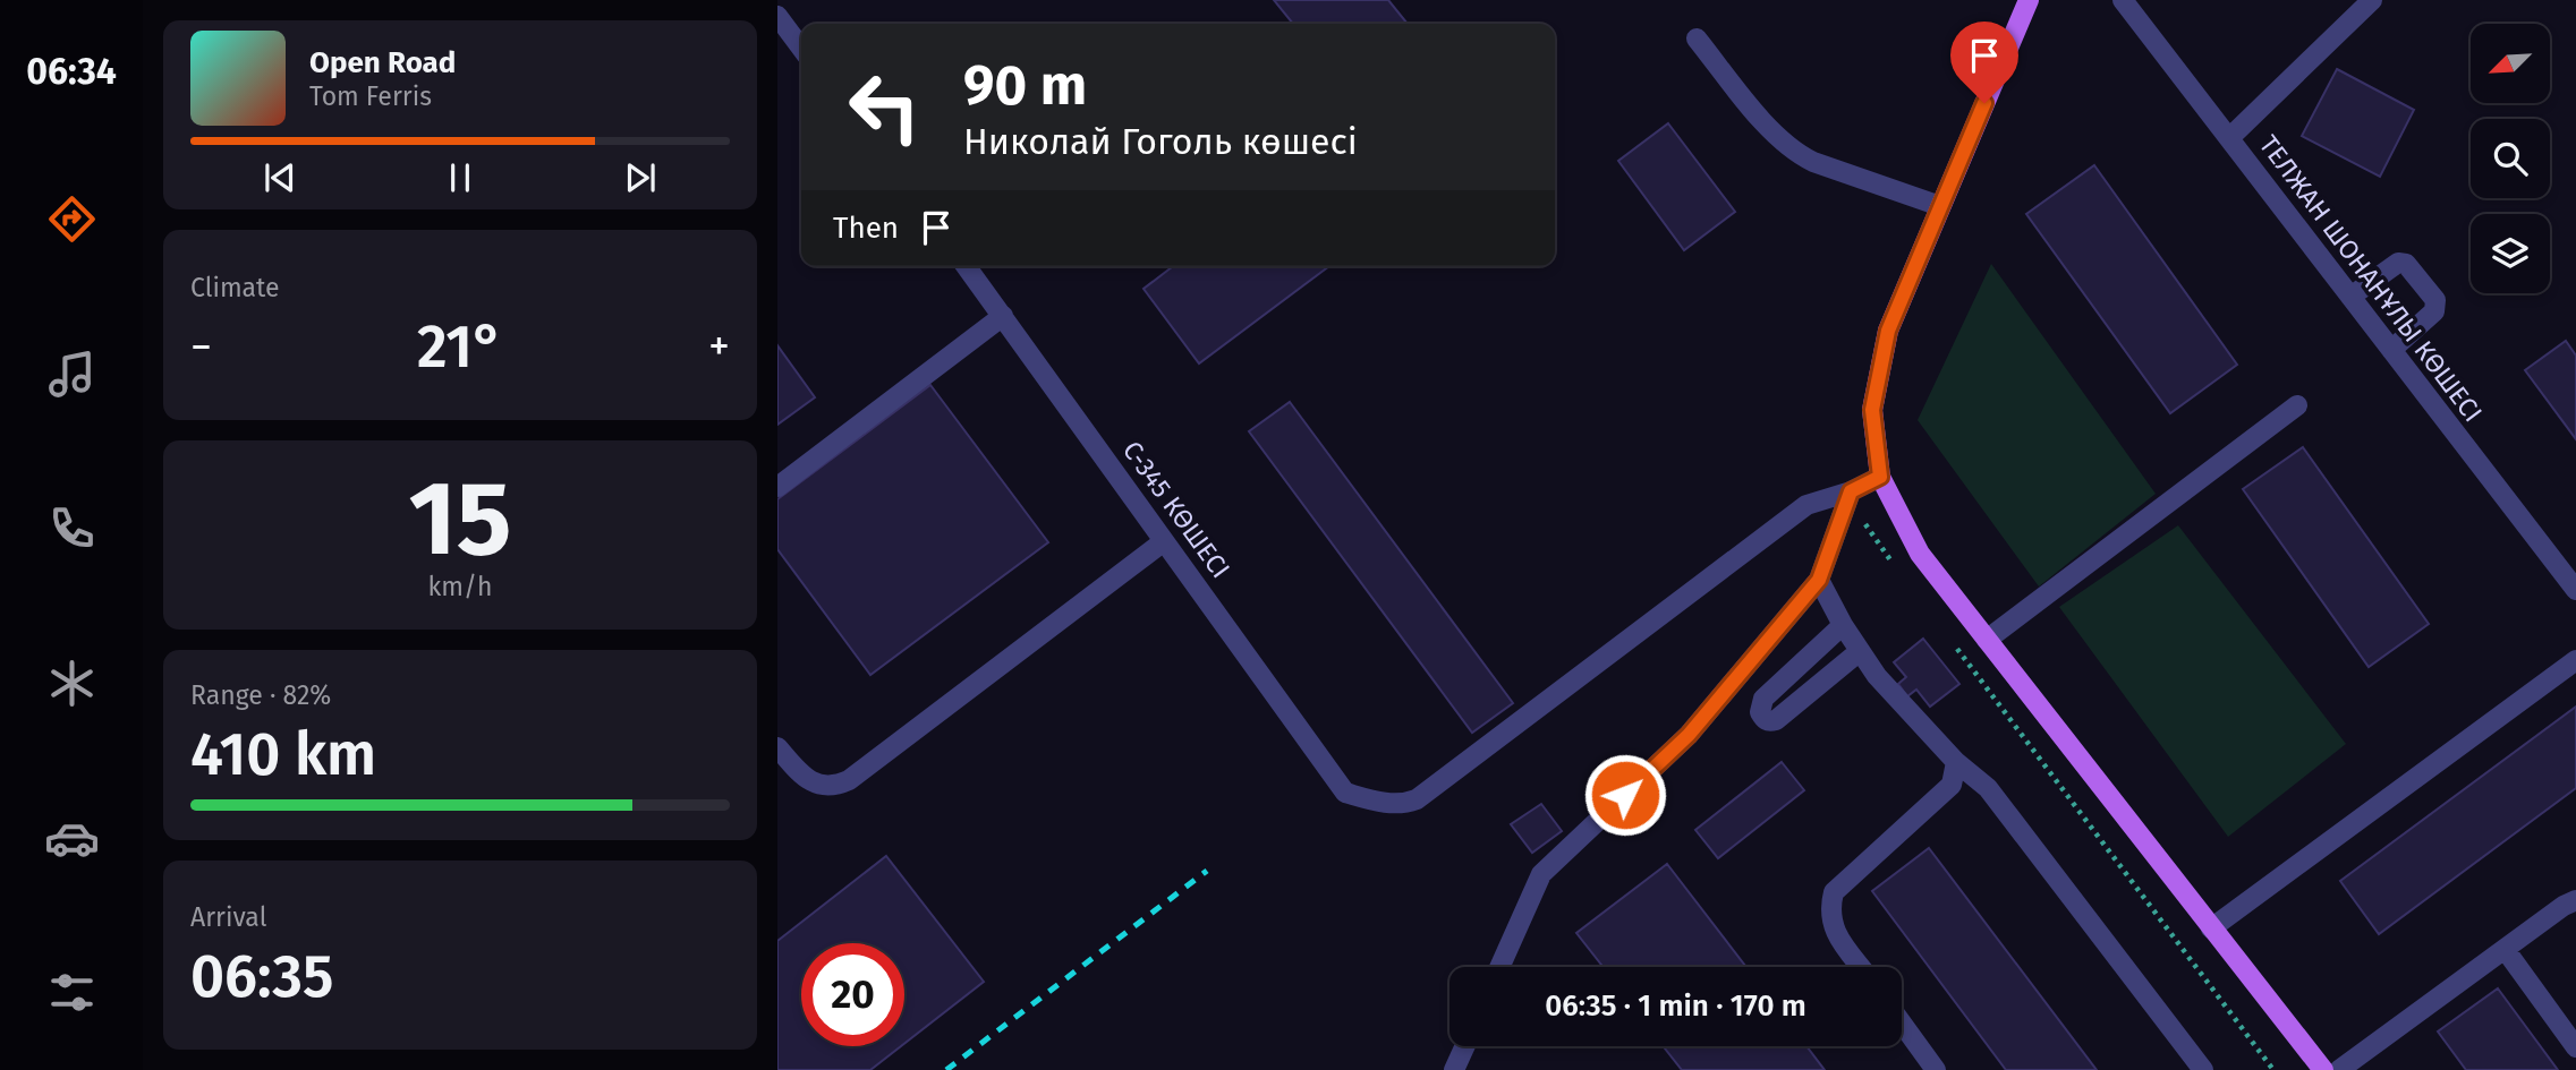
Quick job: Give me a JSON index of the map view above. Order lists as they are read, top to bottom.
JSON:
{
  "streets": {
    "street": ["ТЕЛЖАН ШОНАНҰЛЫ КӨШЕСІ", "С-345 КӨШЕСІ"]
  },
  "north": "bottom left",
  "page": {
    "tabs": "06:34",
    "turn": ["90 m", "Николай Гоголь көшесі"],
    "song": ["Open Road", "Tom Ferris"],
    "then": "Then",
    "tile": [
      "Climate",
      ["15", "km/h"],
      ["Range · 82%", "410 km"],
      ["Arrival", "06:35"]
    ],
    "heat": ["−", "21°", "+"],
    "limit": "20",
    "trip": "06:35 · 1 min · 170 m"
  }
}
